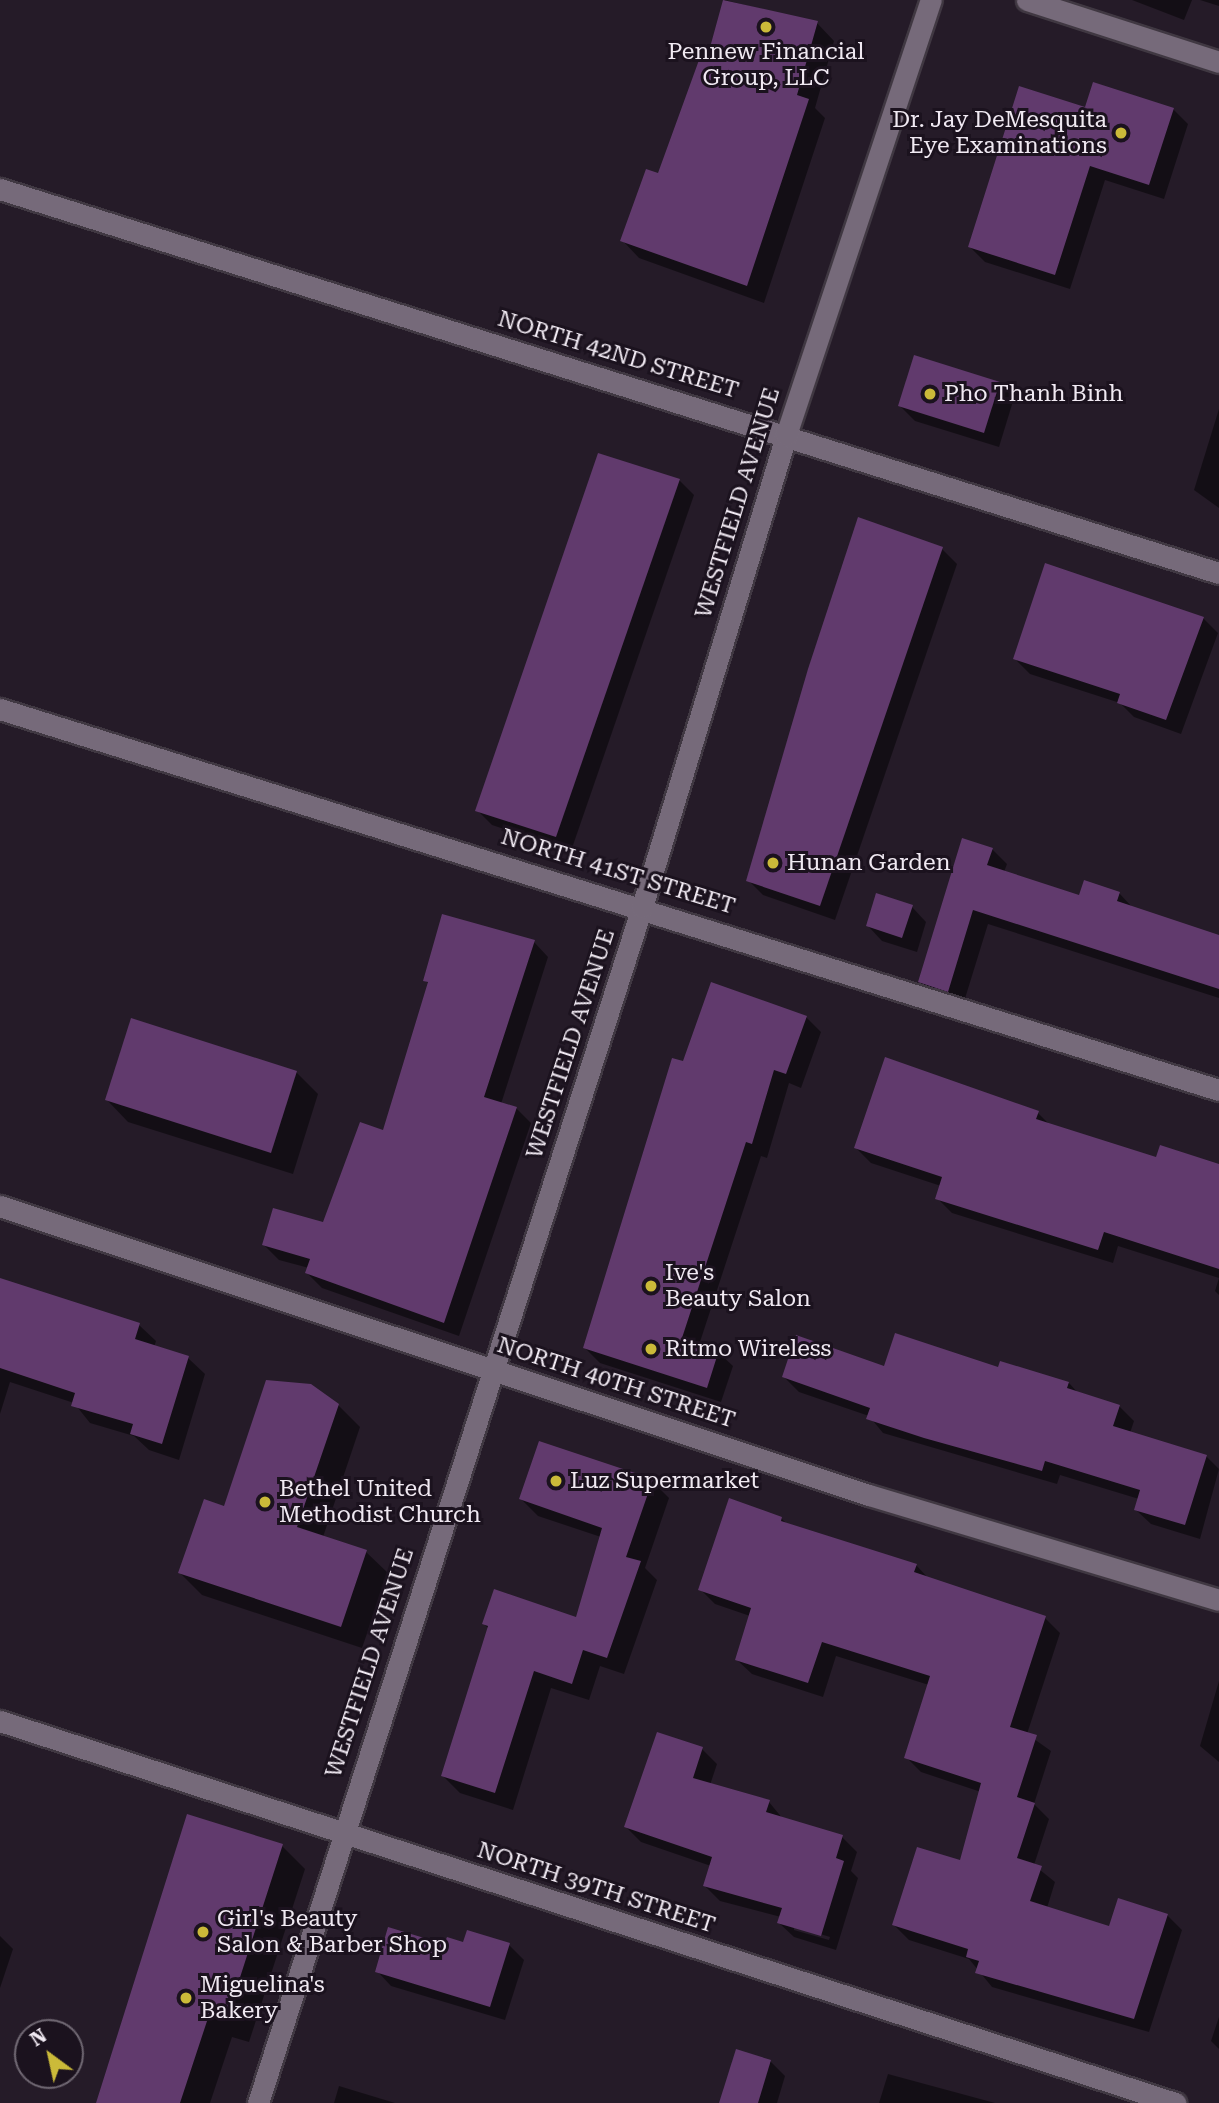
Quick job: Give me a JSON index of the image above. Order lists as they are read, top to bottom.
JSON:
{
  "streets": {
    "street": [
      "NORTH 42ND STREET",
      "WESTFIELD AVENUE",
      "NORTH 41ST STREET",
      "NORTH 40TH STREET",
      "NORTH 39TH STREET"
    ]
  },
  "crossings": [
    ["NORTH 42ND STREET", "WESTFIELD AVENUE"],
    ["WESTFIELD AVENUE", "NORTH 41ST STREET"],
    ["WESTFIELD AVENUE", "NORTH 40TH STREET"],
    ["WESTFIELD AVENUE", "NORTH 39TH STREET"]
  ],
  "places": [
    "Pennew Financial Group, LLC",
    "Dr. Jay DeMesquita Eye Examinations",
    "Pho Thanh Binh",
    "Hunan Garden",
    "Ive's Beauty Salon",
    "Ritmo Wireless",
    "Luz Supermarket",
    "Bethel United Methodist Church",
    "Girl's Beauty Salon & Barber Shop",
    "Miguelina's Bakery"
  ],
  "north": "top left"
}
